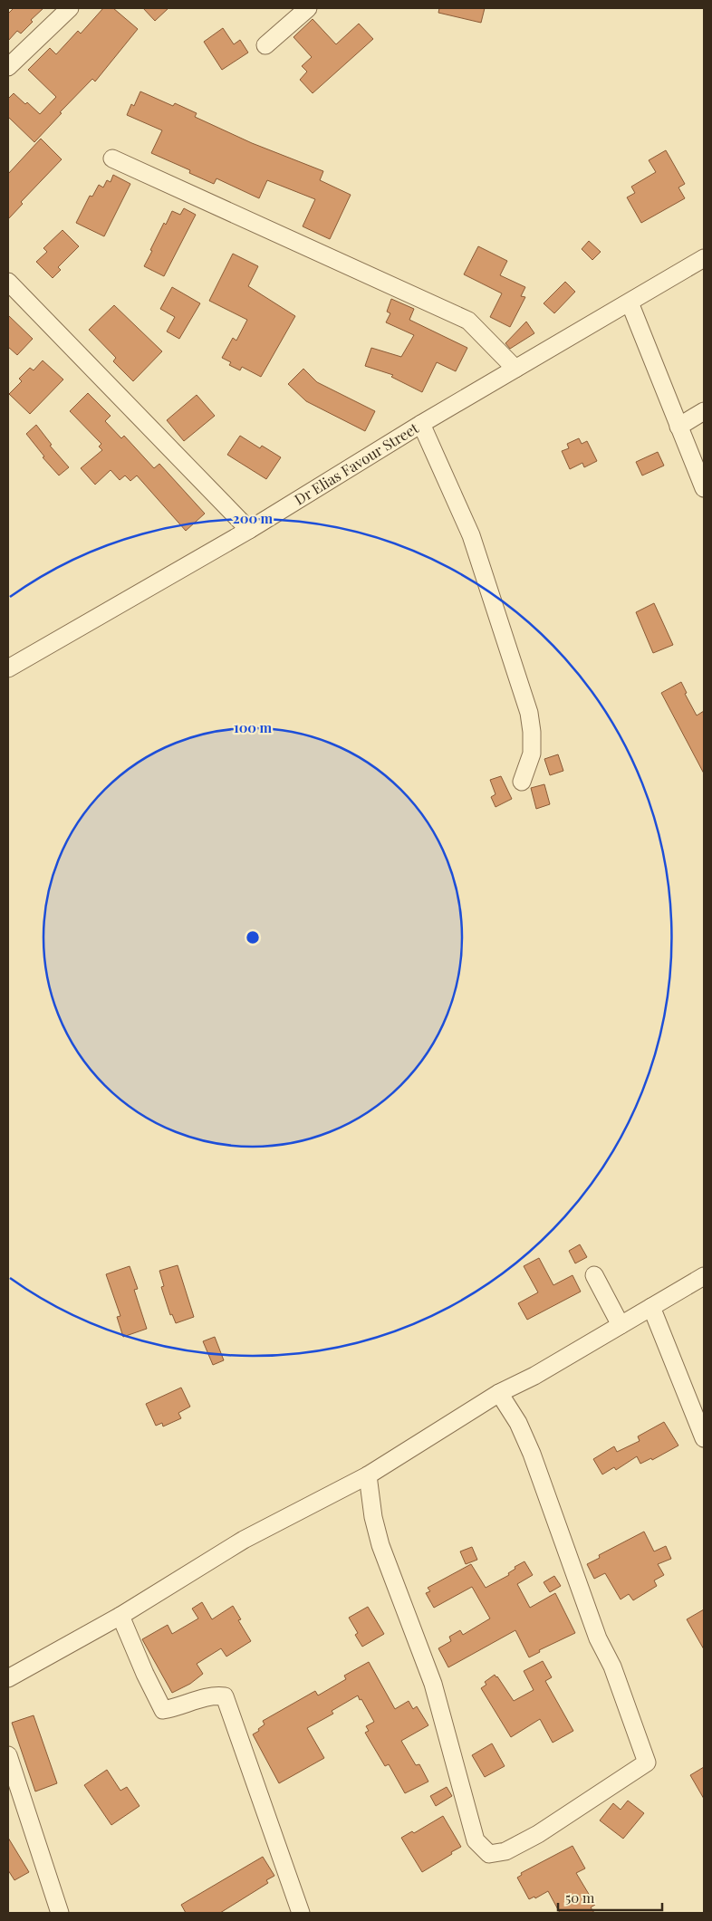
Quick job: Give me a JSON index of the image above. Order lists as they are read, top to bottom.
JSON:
{
  "streets": {
    "street": ["Dr Elias Favour Street"]
  },
  "scale_bar": "50 m",
  "rings": ["200 m", "100 m"]
}
